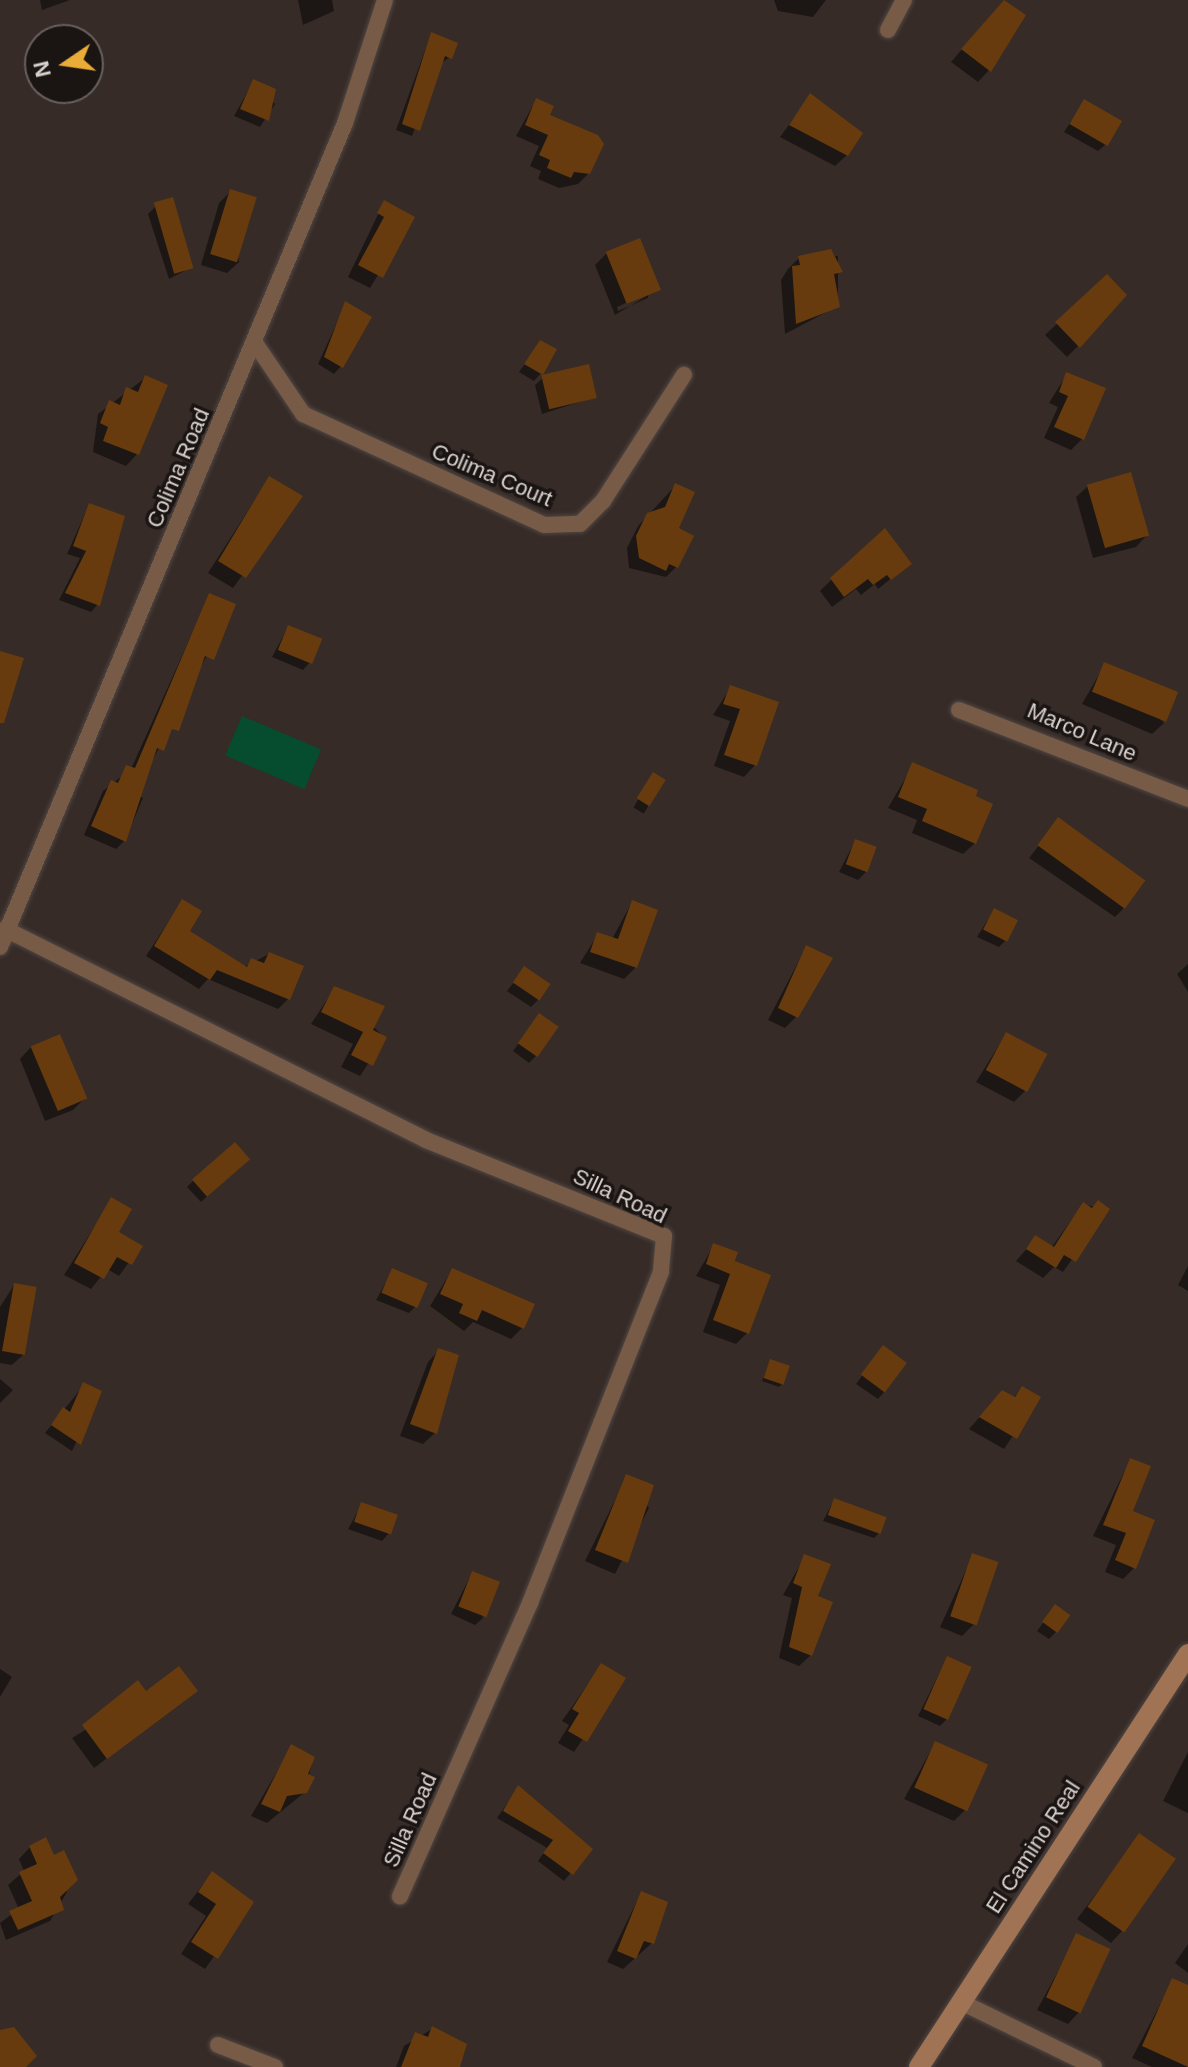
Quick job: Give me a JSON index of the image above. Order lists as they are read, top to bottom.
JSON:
{
  "streets": {
    "main road": ["El Camino Real"],
    "street": [
      "Colima Road",
      "Colima Court",
      "Marco Lane",
      "Silla Road"
    ]
  },
  "crossings": [
    ["Colima Road", "Colima Court"],
    ["Colima Road", "Silla Road"]
  ],
  "north": "left"
}
